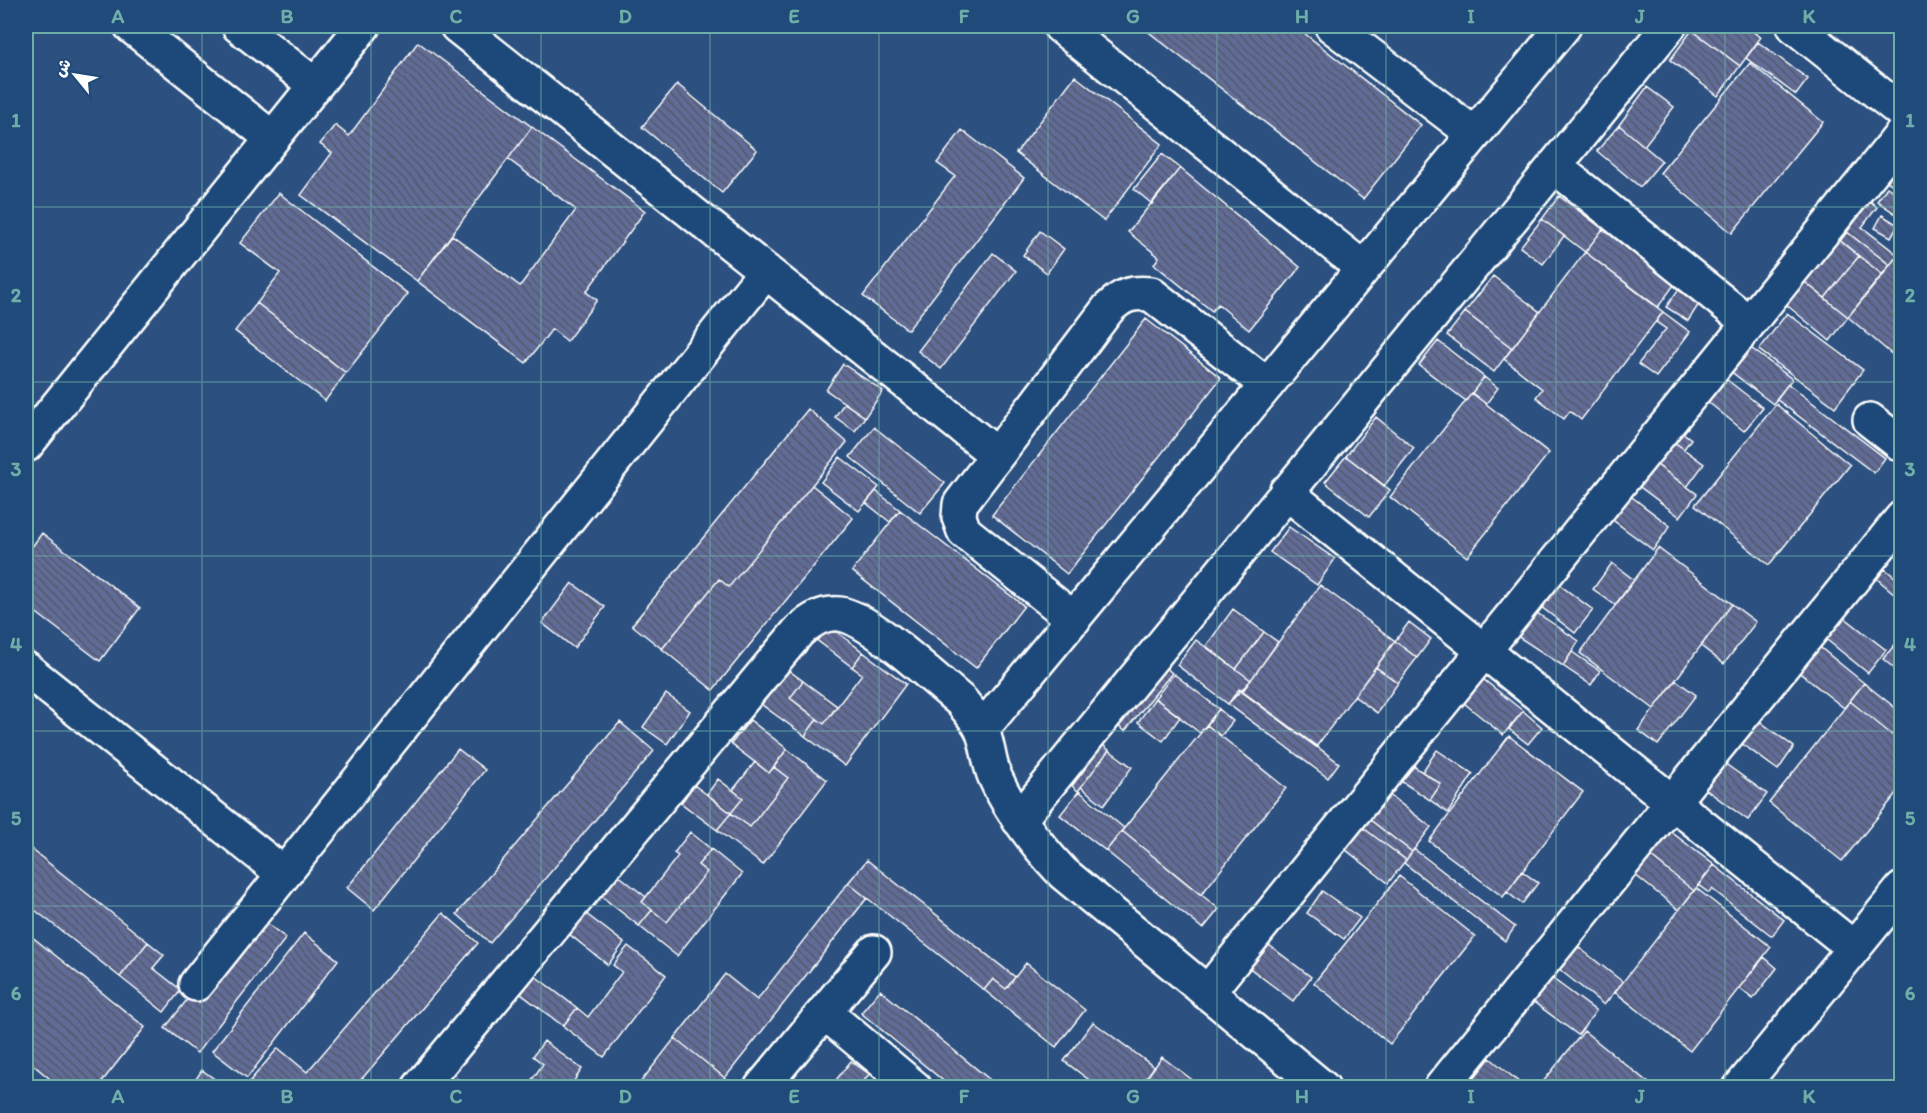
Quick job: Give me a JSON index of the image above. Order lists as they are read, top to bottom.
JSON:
{
  "north": "top left",
  "grid": {
    "columns": [
      "A",
      "B",
      "C",
      "D",
      "E",
      "F",
      "G",
      "H",
      "I",
      "J",
      "K"
    ],
    "rows": [
      "1",
      "2",
      "3",
      "4",
      "5",
      "6"
    ]
  }
}
